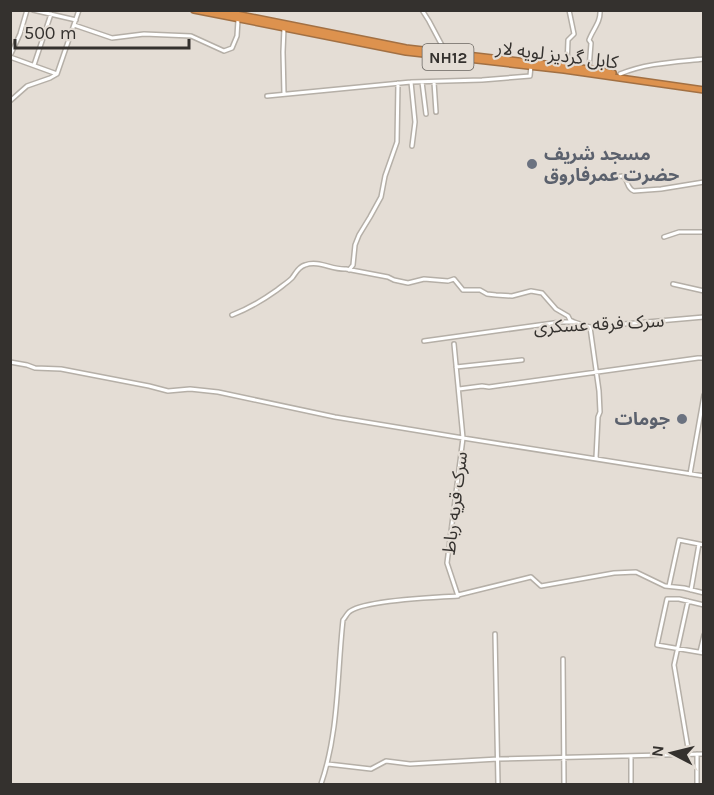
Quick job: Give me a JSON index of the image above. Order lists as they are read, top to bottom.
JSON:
{
  "streets": {
    "highway": ["کابل گردیز لویه لار", "NH12"],
    "street": ["سرک فرقه عسکری", "سرک قریه رباط"]
  },
  "places": ["مسجد شریف حضرت عمرفاروق", "جومات"],
  "scale_bar": "500 m",
  "north": "left"
}
